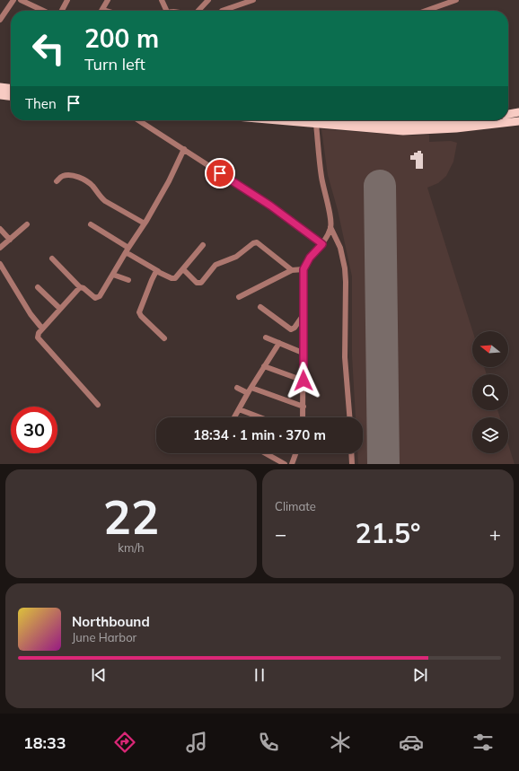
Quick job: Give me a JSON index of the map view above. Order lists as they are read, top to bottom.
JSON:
{
  "north": "left",
  "page": {
    "turn": ["200 m", "Turn left"],
    "then": "Then",
    "limit": "30",
    "trip": "18:34 · 1 min · 370 m",
    "tile": [
      ["22", "km/h"],
      "Climate"
    ],
    "heat": ["−", "21.5°", "+"],
    "song": ["Northbound", "June Harbor"],
    "tabs": "18:33"
  }
}
